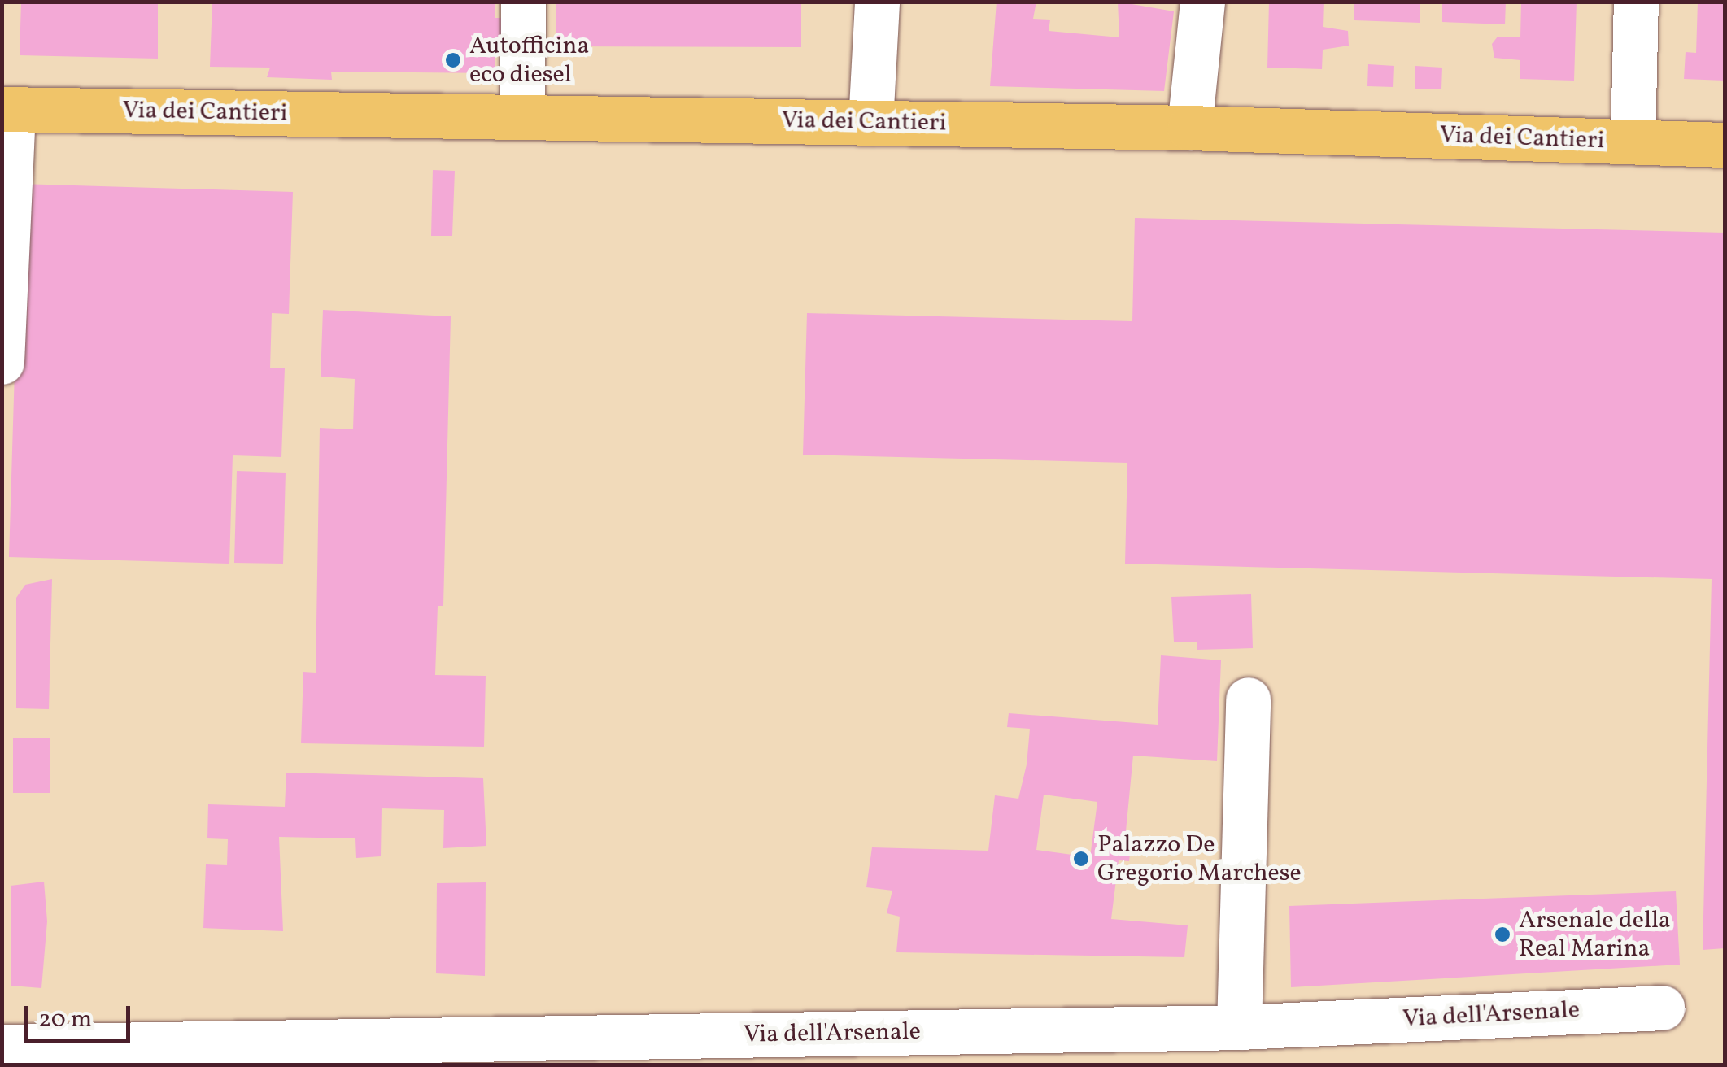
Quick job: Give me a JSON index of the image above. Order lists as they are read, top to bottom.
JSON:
{
  "streets": {
    "main road": ["Via dei Cantieri"],
    "street": ["Via dell'Arsenale"]
  },
  "places": ["Autofficina eco diesel", "Palazzo De Gregorio Marchese", "Arsenale della Real Marina"],
  "scale_bar": "20 m"
}
